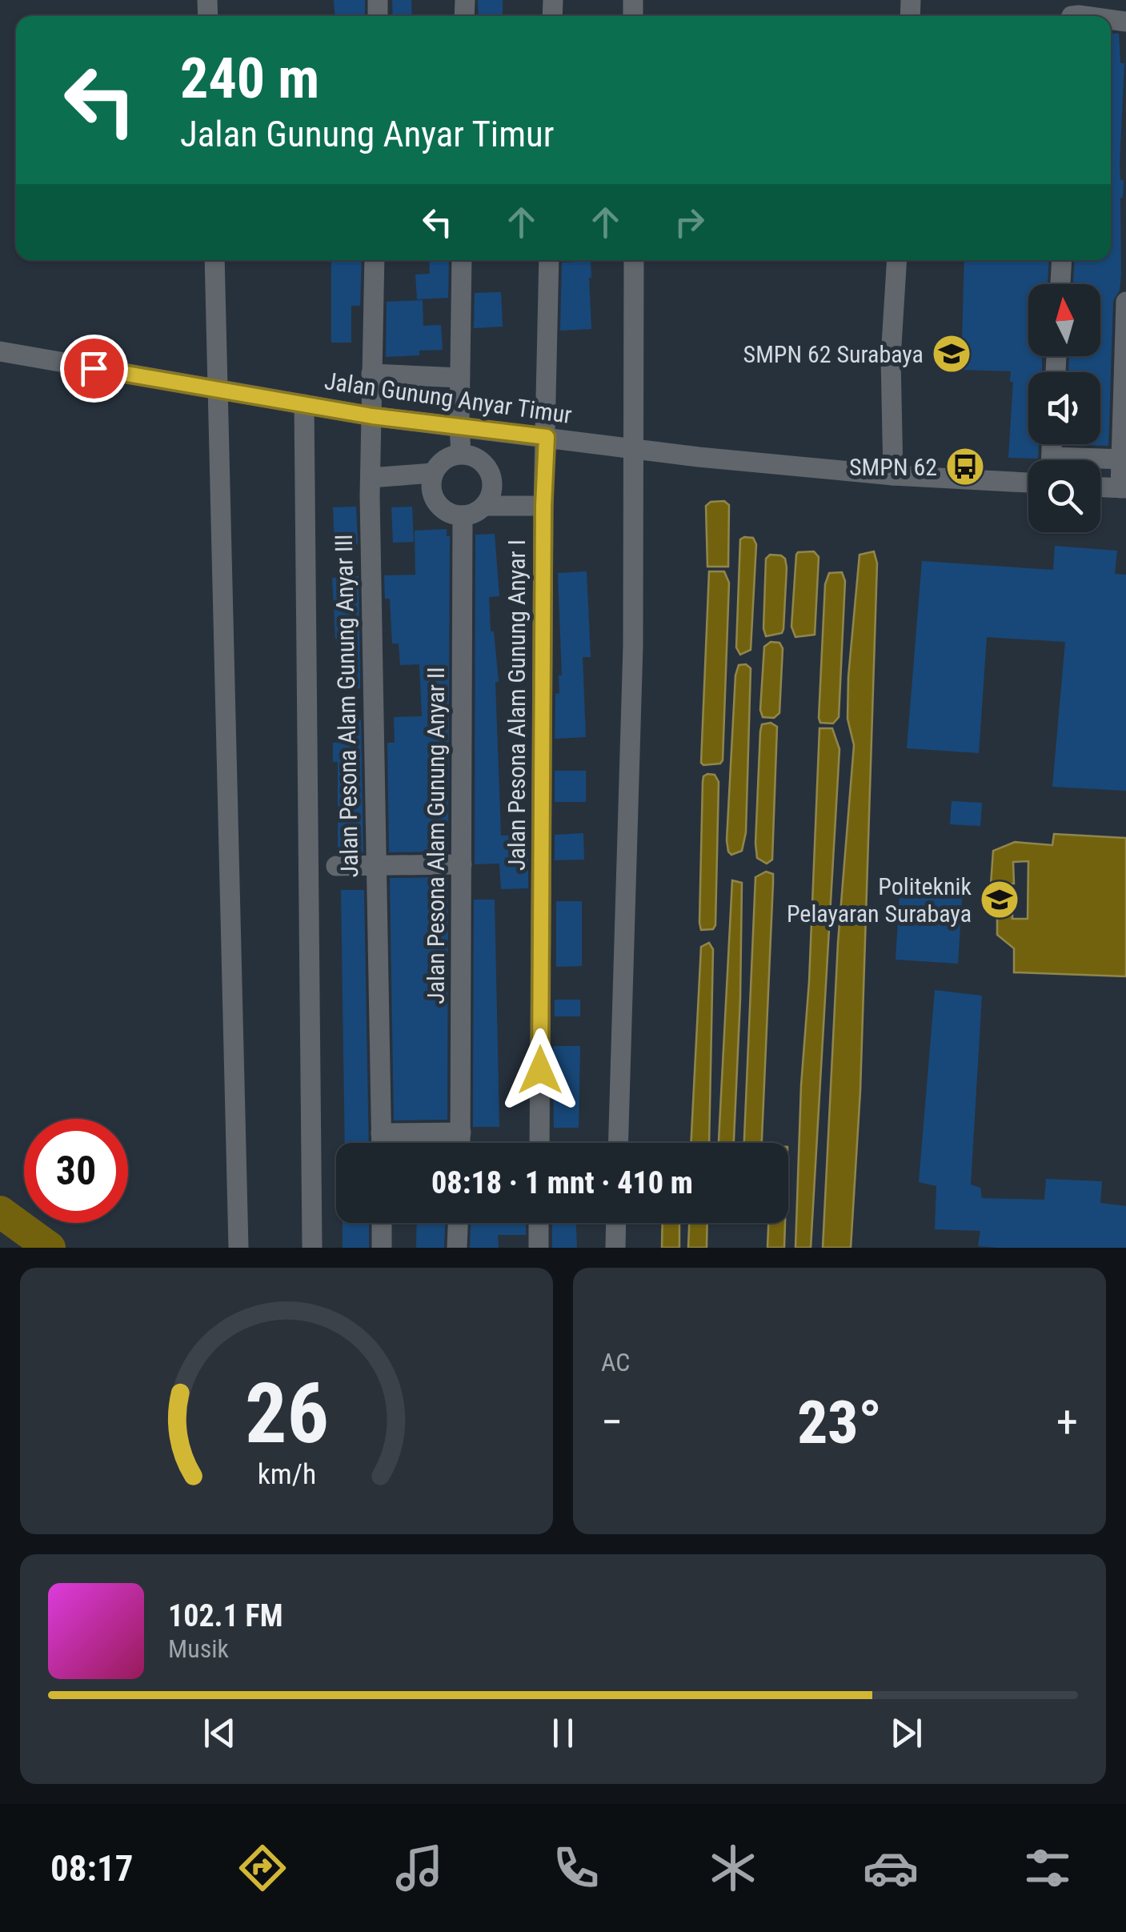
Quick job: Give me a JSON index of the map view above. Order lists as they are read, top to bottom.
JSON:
{
  "streets": {
    "street": [
      "Jalan Gunung Anyar Timur",
      "Jalan Pesona Alam Gunung Anyar I",
      "Jalan Pesona Alam Gunung Anyar III",
      "Jalan Pesona Alam Gunung Anyar II"
    ]
  },
  "crossings": [
    ["Jalan Gunung Anyar Timur", "Jalan Pesona Alam Gunung Anyar I"],
    ["Jalan Gunung Anyar Timur", "Jalan Pesona Alam Gunung Anyar III"]
  ],
  "places": {
    "school or university": ["SMPN 62 Surabaya", "Politeknik Pelayaran Surabaya"],
    "bus stop": ["SMPN 62"]
  },
  "north": "top",
  "page": {
    "turn": ["240 m", "Jalan Gunung Anyar Timur"],
    "limit": "30",
    "trip": "08:18 · 1 mnt · 410 m",
    "tile": "AC",
    "heat": ["−", "23°", "+"],
    "song": ["102.1 FM", "Musik"],
    "tabs": "08:17",
    "gauge": ["26", "km/h"]
  }
}
